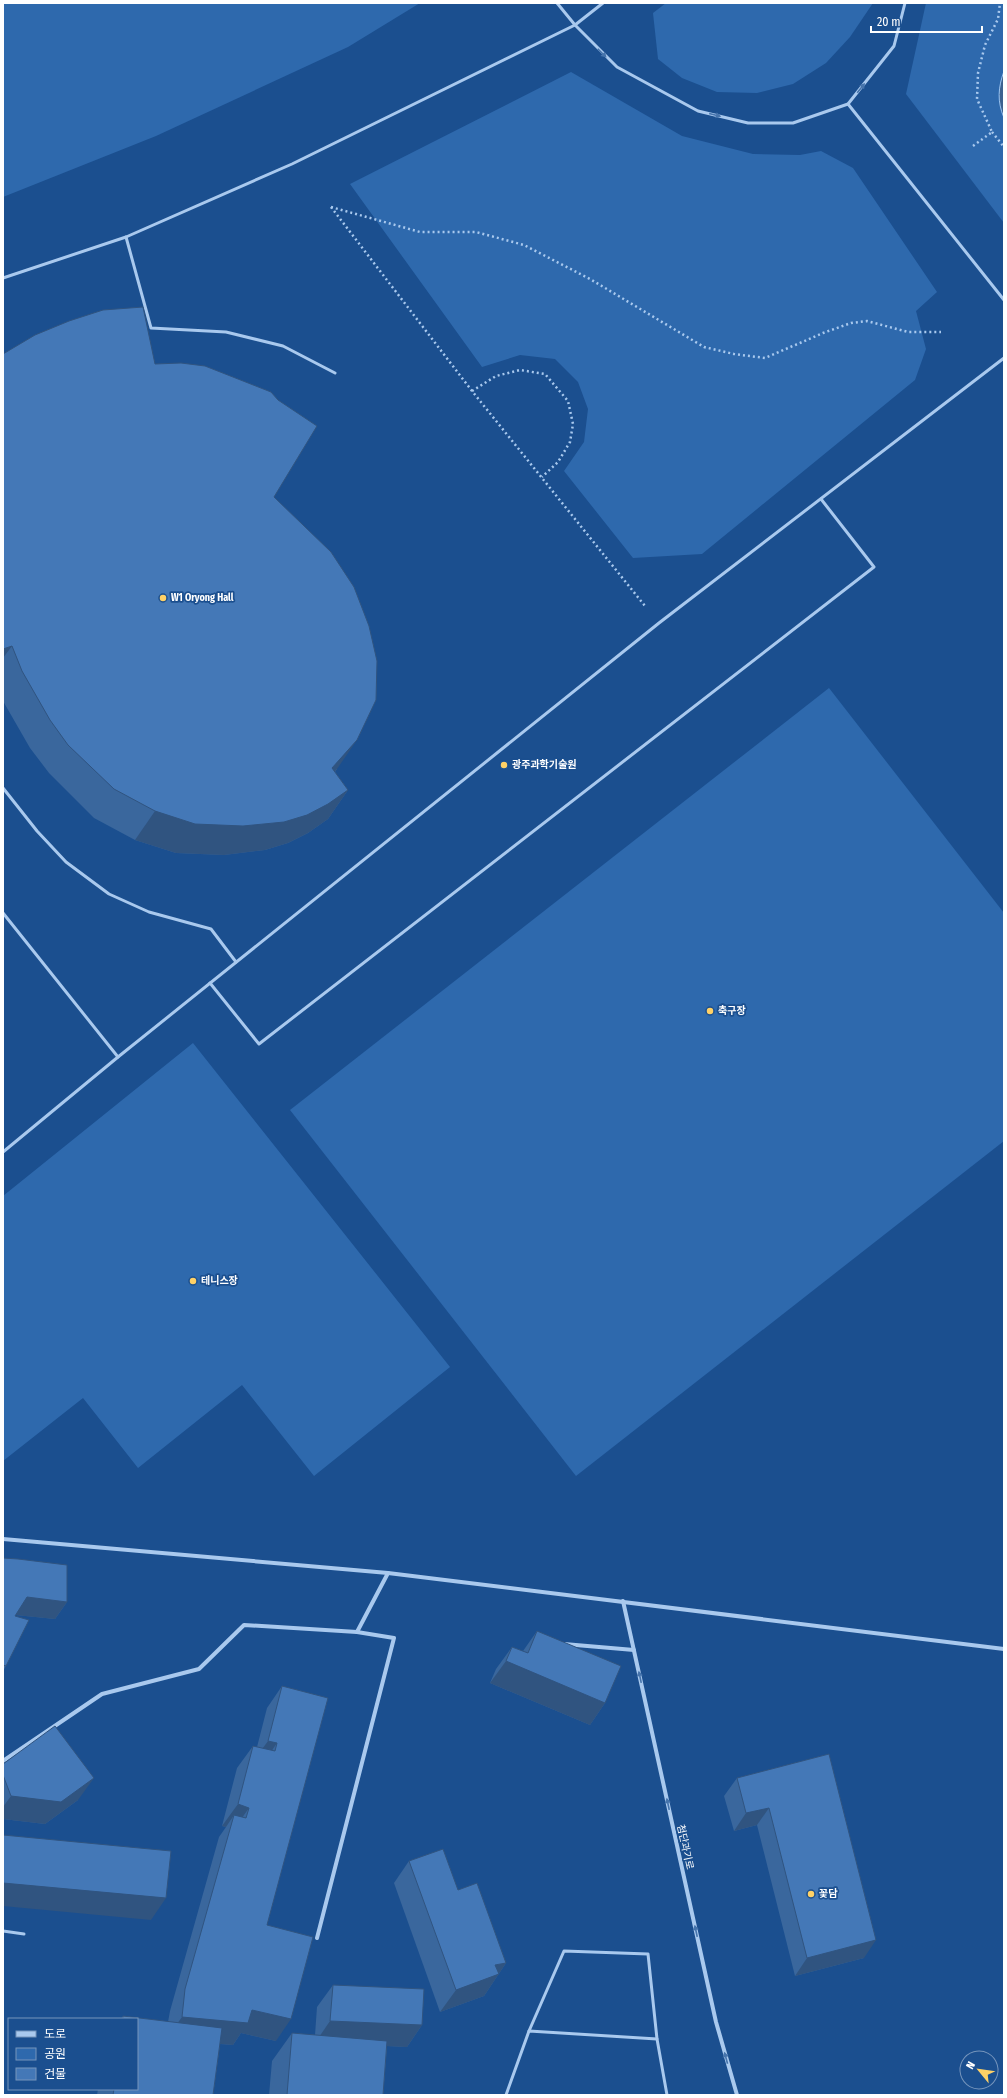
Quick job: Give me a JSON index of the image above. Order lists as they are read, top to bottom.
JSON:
{
  "streets": {
    "street": ["첨단과기로"]
  },
  "one_way": ["첨단과기로"],
  "places": [
    "W1 Oryong Hall",
    "광주과학기술원",
    "축구장",
    "테니스장",
    "꽃담"
  ],
  "legend": ["도로", "공원", "건물"],
  "scale_bar": "20 m",
  "north": "top left"
}
